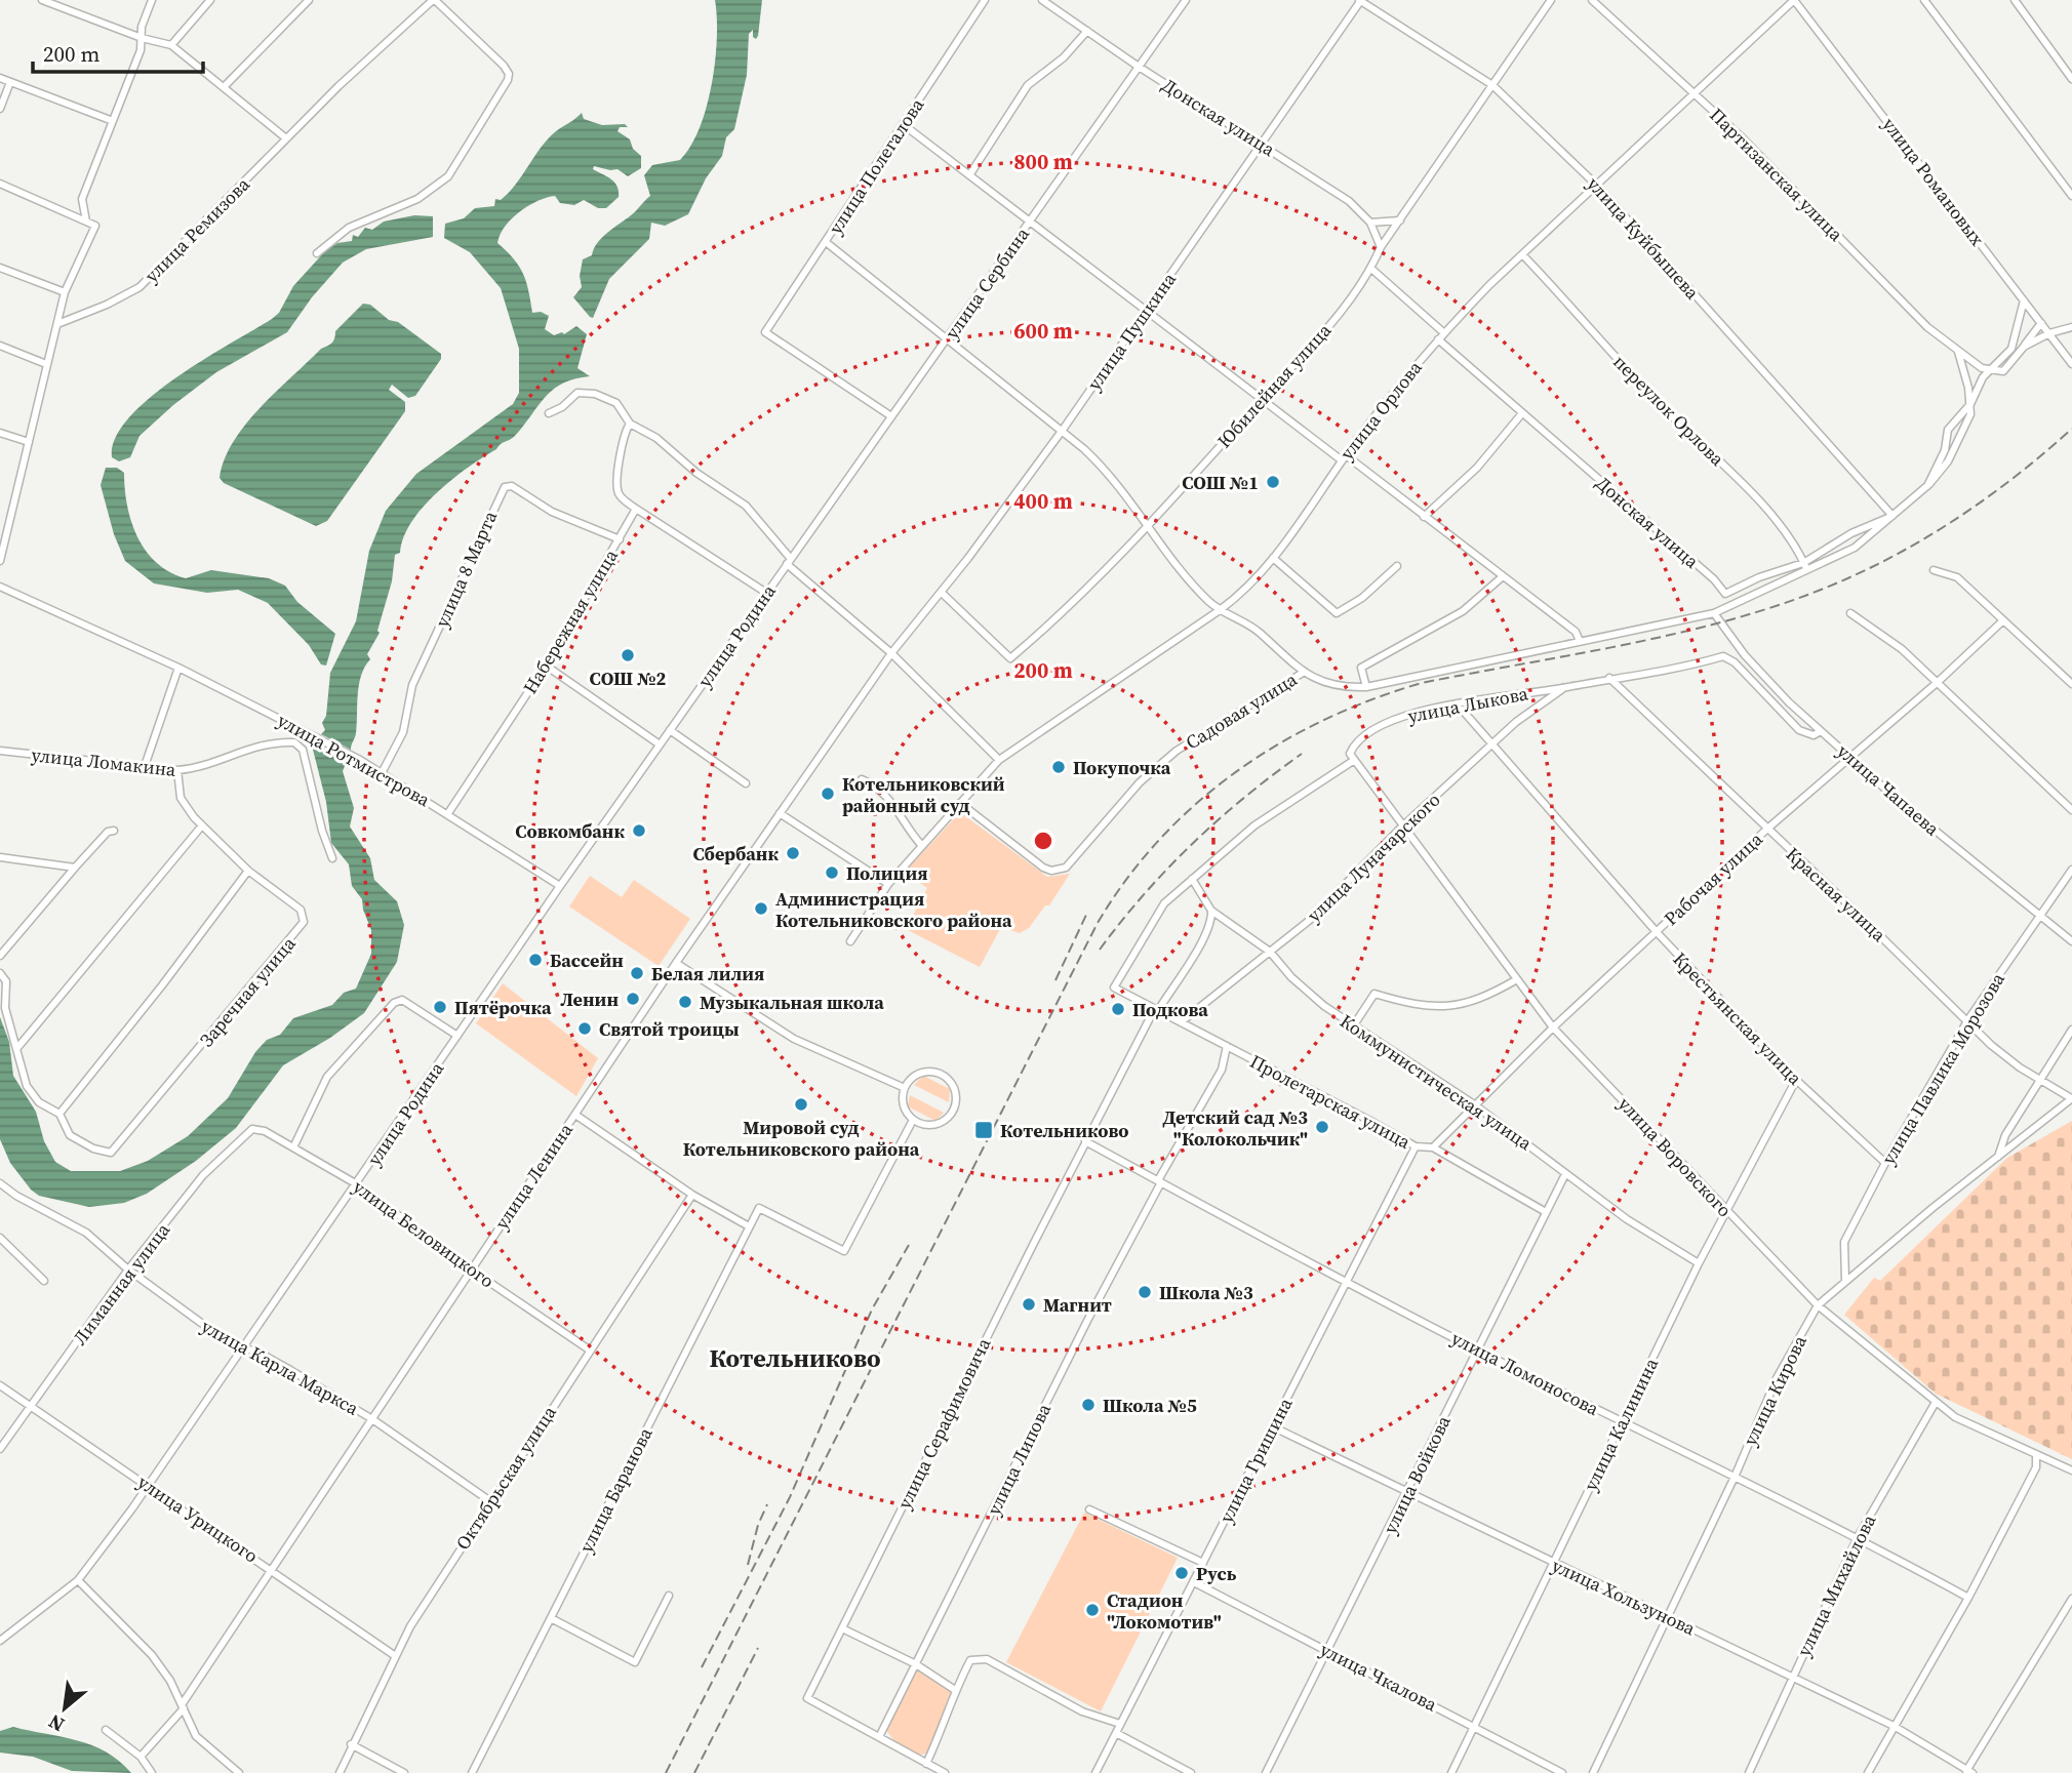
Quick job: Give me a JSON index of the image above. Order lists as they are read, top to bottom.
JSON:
{
  "streets": {
    "street": [
      "Донская улица",
      "улица Полегалова",
      "Партизанская улица",
      "улица Романовых",
      "улица Ремизова",
      "улица Куйбышева",
      "улица Сербина",
      "улица Пушкина",
      "Юбилейная улица",
      "улица Орлова",
      "переулок Орлова",
      "улица 8 Марта",
      "Набережная улица",
      "улица Родина",
      "улица Лыкова",
      "Садовая улица",
      "улица Ротмистрова",
      "улица Ломакина",
      "улица Чапаева",
      "улица Луначарского",
      "Рабочая улица",
      "Красная улица",
      "Заречная улица",
      "Крестьянская улица",
      "улица Павлика Морозова",
      "Коммунистическая улица",
      "Пролетарская улица",
      "улица Воровского",
      "улица Ленина",
      "улица Беловицкого",
      "Лиманная улица",
      "улица Карла Маркса",
      "улица Ломоносова",
      "улица Кирова",
      "улица Серафимовича",
      "улица Калинина",
      "улица Липова",
      "улица Гришина",
      "улица Войкова",
      "Октябрьская улица",
      "улица Баранова",
      "улица Урицкого",
      "улица Михайлова",
      "улица Хользунова",
      "улица Чкалова"
    ]
  },
  "crossings": [
    ["Донская улица", "улица Сербина"],
    ["Донская улица", "улица Пушкина"],
    ["Донская улица", "Юбилейная улица"],
    ["Донская улица", "улица Орлова"],
    ["Донская улица", "переулок Орлова"],
    ["улица Полегалова", "улица Сербина"],
    ["Партизанская улица", "улица Орлова"],
    ["улица Романовых", "улица Орлова"],
    ["улица Куйбышева", "улица Пушкина"],
    ["улица Куйбышева", "Юбилейная улица"],
    ["улица Куйбышева", "улица Орлова"],
    ["улица Куйбышева", "Садовая улица"],
    ["улица Сербина", "улица Родина"],
    ["улица Пушкина", "Юбилейная улица"],
    ["улица Пушкина", "улица Ленина"],
    ["улица Орлова", "переулок Орлова"],
    ["улица Орлова", "Садовая улица"],
    ["переулок Орлова", "Садовая улица"],
    ["улица 8 Марта", "Набережная улица"],
    ["улица 8 Марта", "улица Ротмистрова"],
    ["Набережная улица", "улица Ротмистрова"],
    ["улица Родина", "улица Ротмистрова"],
    ["улица Родина", "улица Беловицкого"],
    ["улица Родина", "улица Карла Маркса"],
    ["улица Родина", "улица Урицкого"],
    ["улица Лыкова", "улица Чапаева"],
    ["улица Лыкова", "улица Луначарского"],
    ["улица Лыкова", "Красная улица"],
    ["улица Лыкова", "Крестьянская улица"],
    ["улица Лыкова", "Коммунистическая улица"],
    ["улица Лыкова", "Пролетарская улица"],
    ["улица Лыкова", "улица Воровского"],
    ["Садовая улица", "улица Чапаева"],
    ["улица Ломакина", "Заречная улица"],
    ["улица Чапаева", "Рабочая улица"],
    ["улица Чапаева", "улица Павлика Морозова"],
    ["улица Луначарского", "Крестьянская улица"],
    ["улица Луначарского", "Коммунистическая улица"],
    ["улица Луначарского", "Пролетарская улица"],
    ["улица Луначарского", "улица Воровского"],
    ["Рабочая улица", "Красная улица"],
    ["Рабочая улица", "Крестьянская улица"],
    ["Рабочая улица", "Коммунистическая улица"],
    ["Рабочая улица", "Пролетарская улица"],
    ["Рабочая улица", "улица Воровского"],
    ["Красная улица", "улица Павлика Морозова"],
    ["Красная улица", "улица Кирова"],
    ["Крестьянская улица", "улица Павлика Морозова"],
    ["Крестьянская улица", "улица Калинина"],
    ["улица Павлика Морозова", "улица Кирова"],
    ["Коммунистическая улица", "улица Серафимовича"],
    ["Коммунистическая улица", "улица Калинина"],
    ["Коммунистическая улица", "улица Войкова"],
    ["Пролетарская улица", "улица Серафимовича"],
    ["Пролетарская улица", "улица Липова"],
    ["Пролетарская улица", "улица Гришина"],
    ["Пролетарская улица", "улица Войкова"],
    ["улица Воровского", "улица Кирова"],
    ["улица Воровского", "улица Калинина"],
    ["улица Воровского", "улица Михайлова"],
    ["улица Ленина", "улица Беловицкого"],
    ["улица Ленина", "улица Карла Маркса"],
    ["улица Ленина", "улица Урицкого"],
    ["улица Беловицкого", "Лиманная улица"],
    ["улица Беловицкого", "Октябрьская улица"],
    ["Лиманная улица", "улица Карла Маркса"],
    ["Лиманная улица", "улица Урицкого"],
    ["улица Карла Маркса", "Октябрьская улица"],
    ["улица Ломоносова", "улица Кирова"],
    ["улица Ломоносова", "улица Серафимовича"],
    ["улица Ломоносова", "улица Калинина"],
    ["улица Ломоносова", "улица Липова"],
    ["улица Ломоносова", "улица Гришина"],
    ["улица Ломоносова", "улица Войкова"],
    ["улица Ломоносова", "улица Михайлова"],
    ["улица Кирова", "улица Хользунова"],
    ["улица Серафимовича", "улица Липова"],
    ["улица Калинина", "улица Хользунова"],
    ["улица Калинина", "улица Чкалова"],
    ["улица Гришина", "улица Хользунова"],
    ["улица Гришина", "улица Чкалова"],
    ["улица Войкова", "улица Хользунова"],
    ["улица Войкова", "улица Чкалова"],
    ["Октябрьская улица", "улица Урицкого"],
    ["улица Михайлова", "улица Хользунова"]
  ],
  "districts": ["Котельниково"],
  "places": {
    "other": [
      "СОШ №1",
      "СОШ №2",
      "Покупочка",
      "Котельниковский районный суд",
      "Совкомбанк",
      "Сбербанк",
      "Полиция",
      "Администрация Котельниковского района",
      "Бассейн",
      "Белая лилия",
      "Ленин",
      "Музыкальная школа",
      "Пятёрочка",
      "Подкова",
      "Святой троицы",
      "Мировой суд Котельниковского района",
      "Детский сад №3 \"Колокольчик\"",
      "Школа №3",
      "Магнит",
      "Школа №5",
      "Русь",
      "Стадион \"Локомотив\""
    ],
    "transit": ["Котельниково"]
  },
  "scale_bar": "200 m",
  "north": "bottom left",
  "rings": [
    "800 m",
    "600 m",
    "400 m",
    "200 m"
  ]
}
